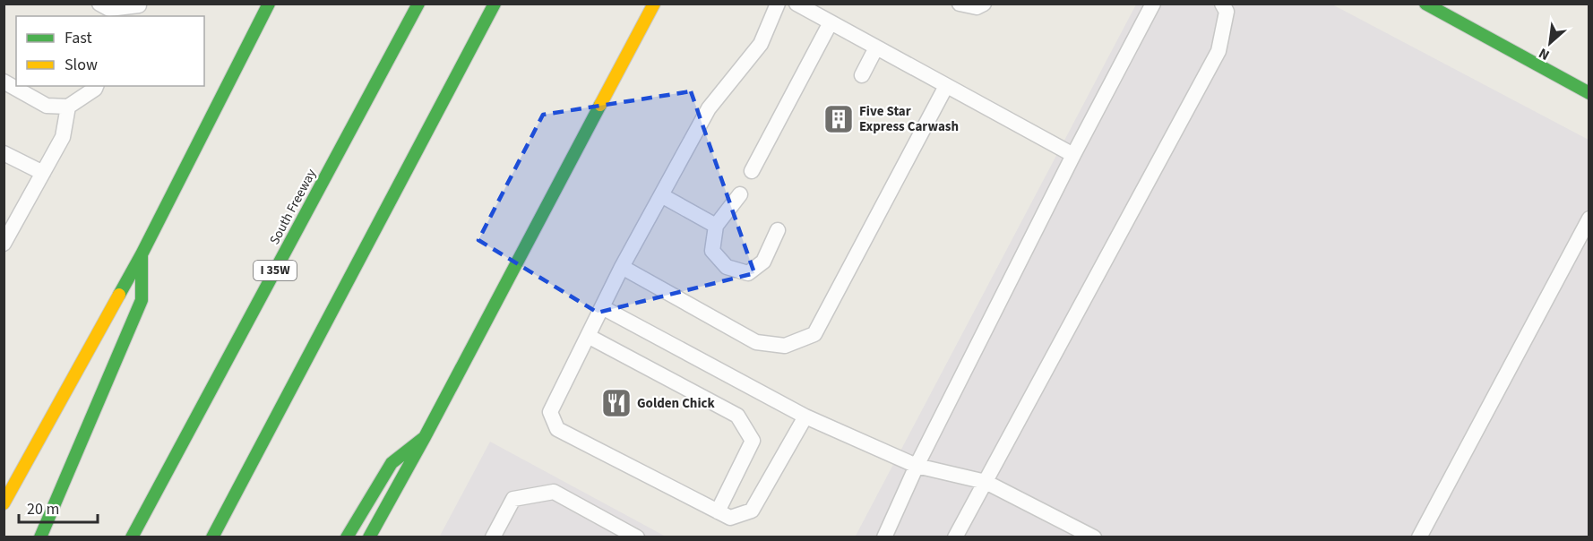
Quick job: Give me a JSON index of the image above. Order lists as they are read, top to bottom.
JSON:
{
  "streets": {
    "main road": ["South Freeway", "I 35W"]
  },
  "places": {
    "building": ["Five Star Express Carwash"],
    "restaurant": ["Golden Chick"]
  },
  "legend": ["Fast", "Slow"],
  "scale_bar": "20 m",
  "north": "bottom left"
}
